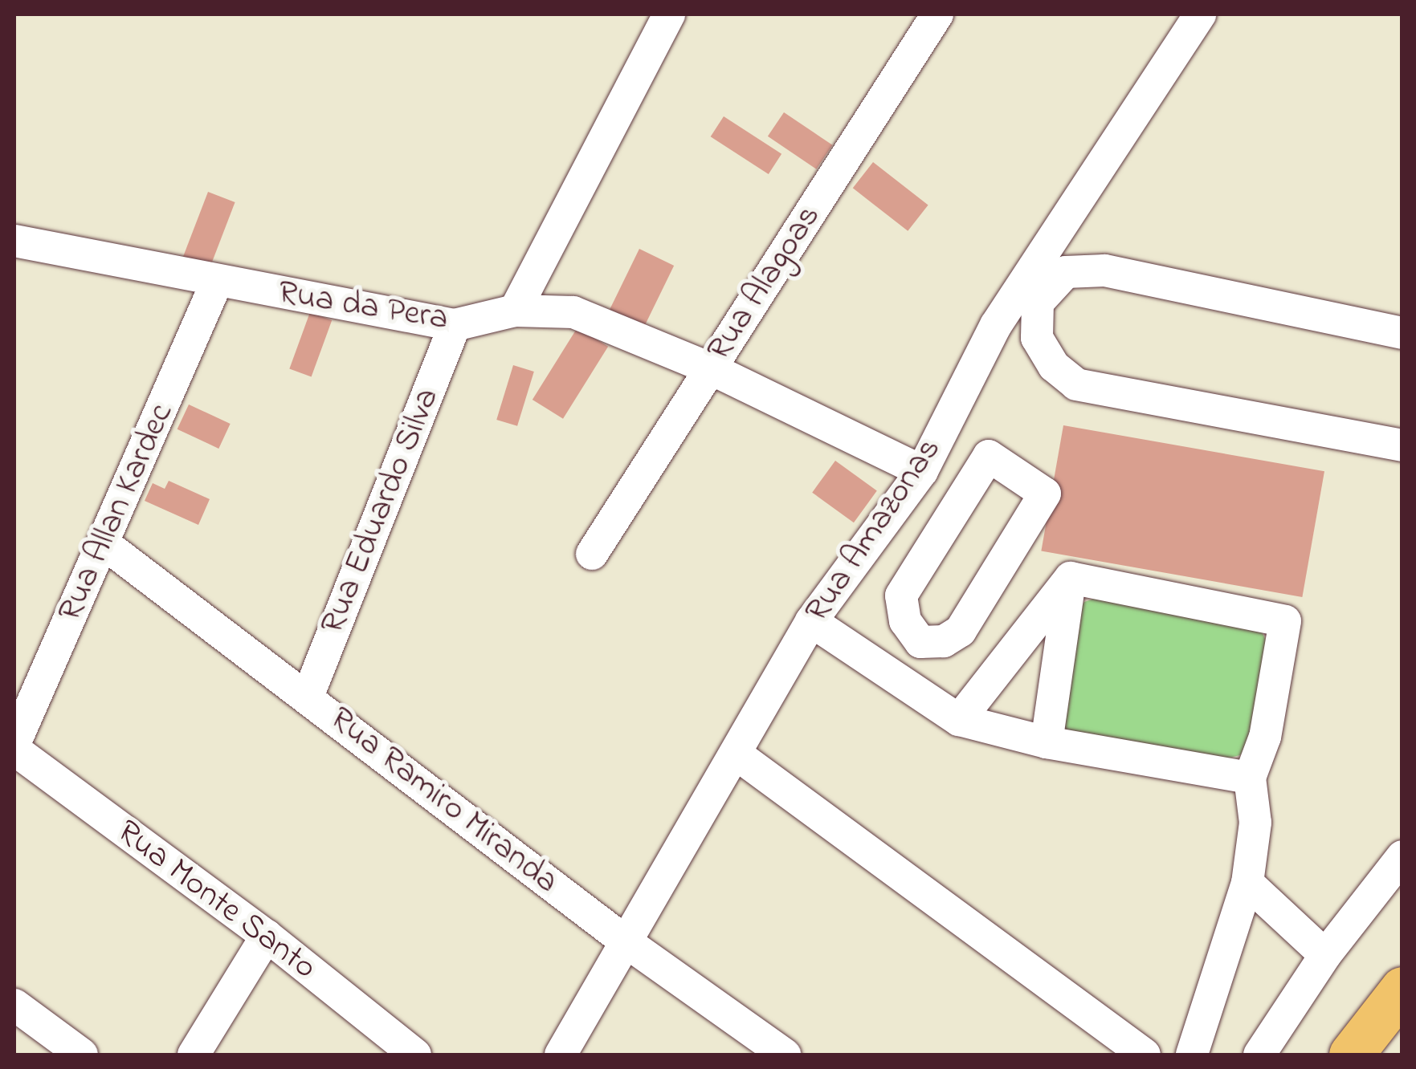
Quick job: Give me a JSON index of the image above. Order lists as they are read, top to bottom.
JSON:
{
  "streets": {
    "street": [
      "Rua Alagoas",
      "Rua da Pera",
      "Rua Eduardo Silva",
      "Rua Allan Kardec",
      "Rua Amazonas",
      "Rua Ramiro Miranda",
      "Rua Monte Santo"
    ]
  },
  "crossings": [
    ["Rua Alagoas", "Rua da Pera"],
    ["Rua da Pera", "Rua Eduardo Silva"],
    ["Rua da Pera", "Rua Allan Kardec"],
    ["Rua da Pera", "Rua Amazonas"],
    ["Rua Eduardo Silva", "Rua Ramiro Miranda"],
    ["Rua Allan Kardec", "Rua Ramiro Miranda"],
    ["Rua Allan Kardec", "Rua Monte Santo"],
    ["Rua Amazonas", "Rua Ramiro Miranda"]
  ]
}
